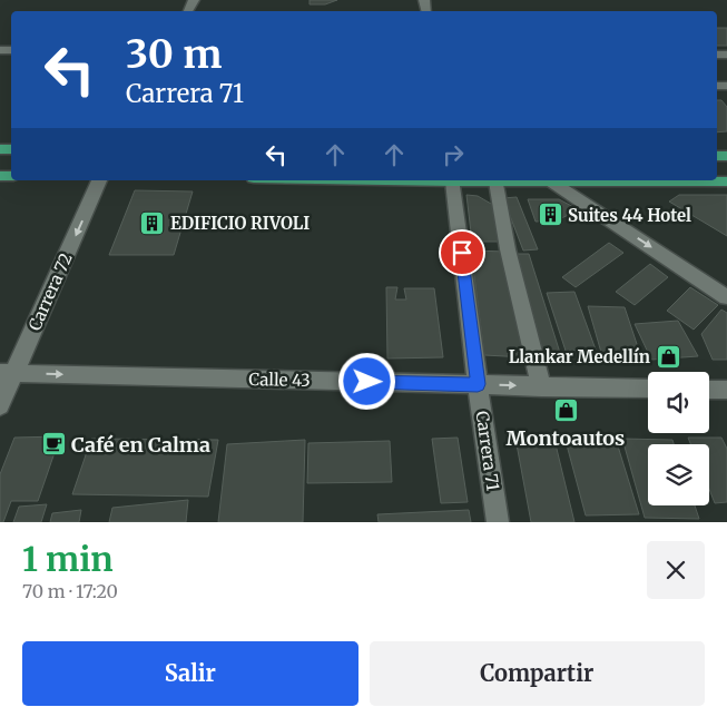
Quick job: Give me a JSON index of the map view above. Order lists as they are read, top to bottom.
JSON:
{
  "streets": {
    "street": ["Carrera 72", "Calle 43", "Carrera 71"]
  },
  "crossings": [
    ["Carrera 72", "Calle 43"],
    ["Calle 43", "Carrera 71"]
  ],
  "one_way": ["Carrera 72", "Calle 43"],
  "places": {
    "building": ["Suites 44 Hotel", "EDIFICIO RIVOLI"],
    "shop": ["Llankar Medellín", "Montoautos"],
    "cafe": ["Café en Calma"]
  },
  "page": {
    "turn": ["30 m", "Carrera 71"],
    "heading": ["1 min", "70 m · 17:20"],
    "buttons": ["Salir", "Compartir"]
  }
}
